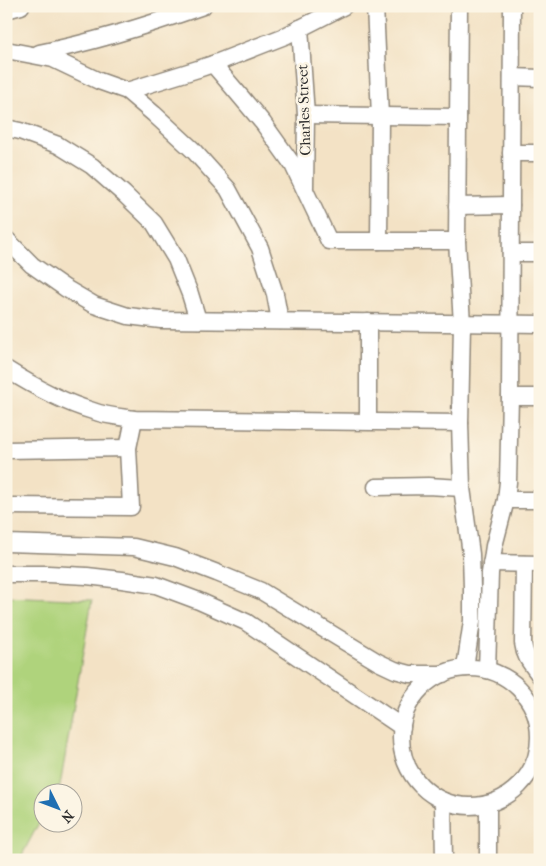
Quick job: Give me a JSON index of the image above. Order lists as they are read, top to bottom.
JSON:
{
  "streets": {
    "street": ["Charles Street"]
  },
  "north": "bottom right"
}
